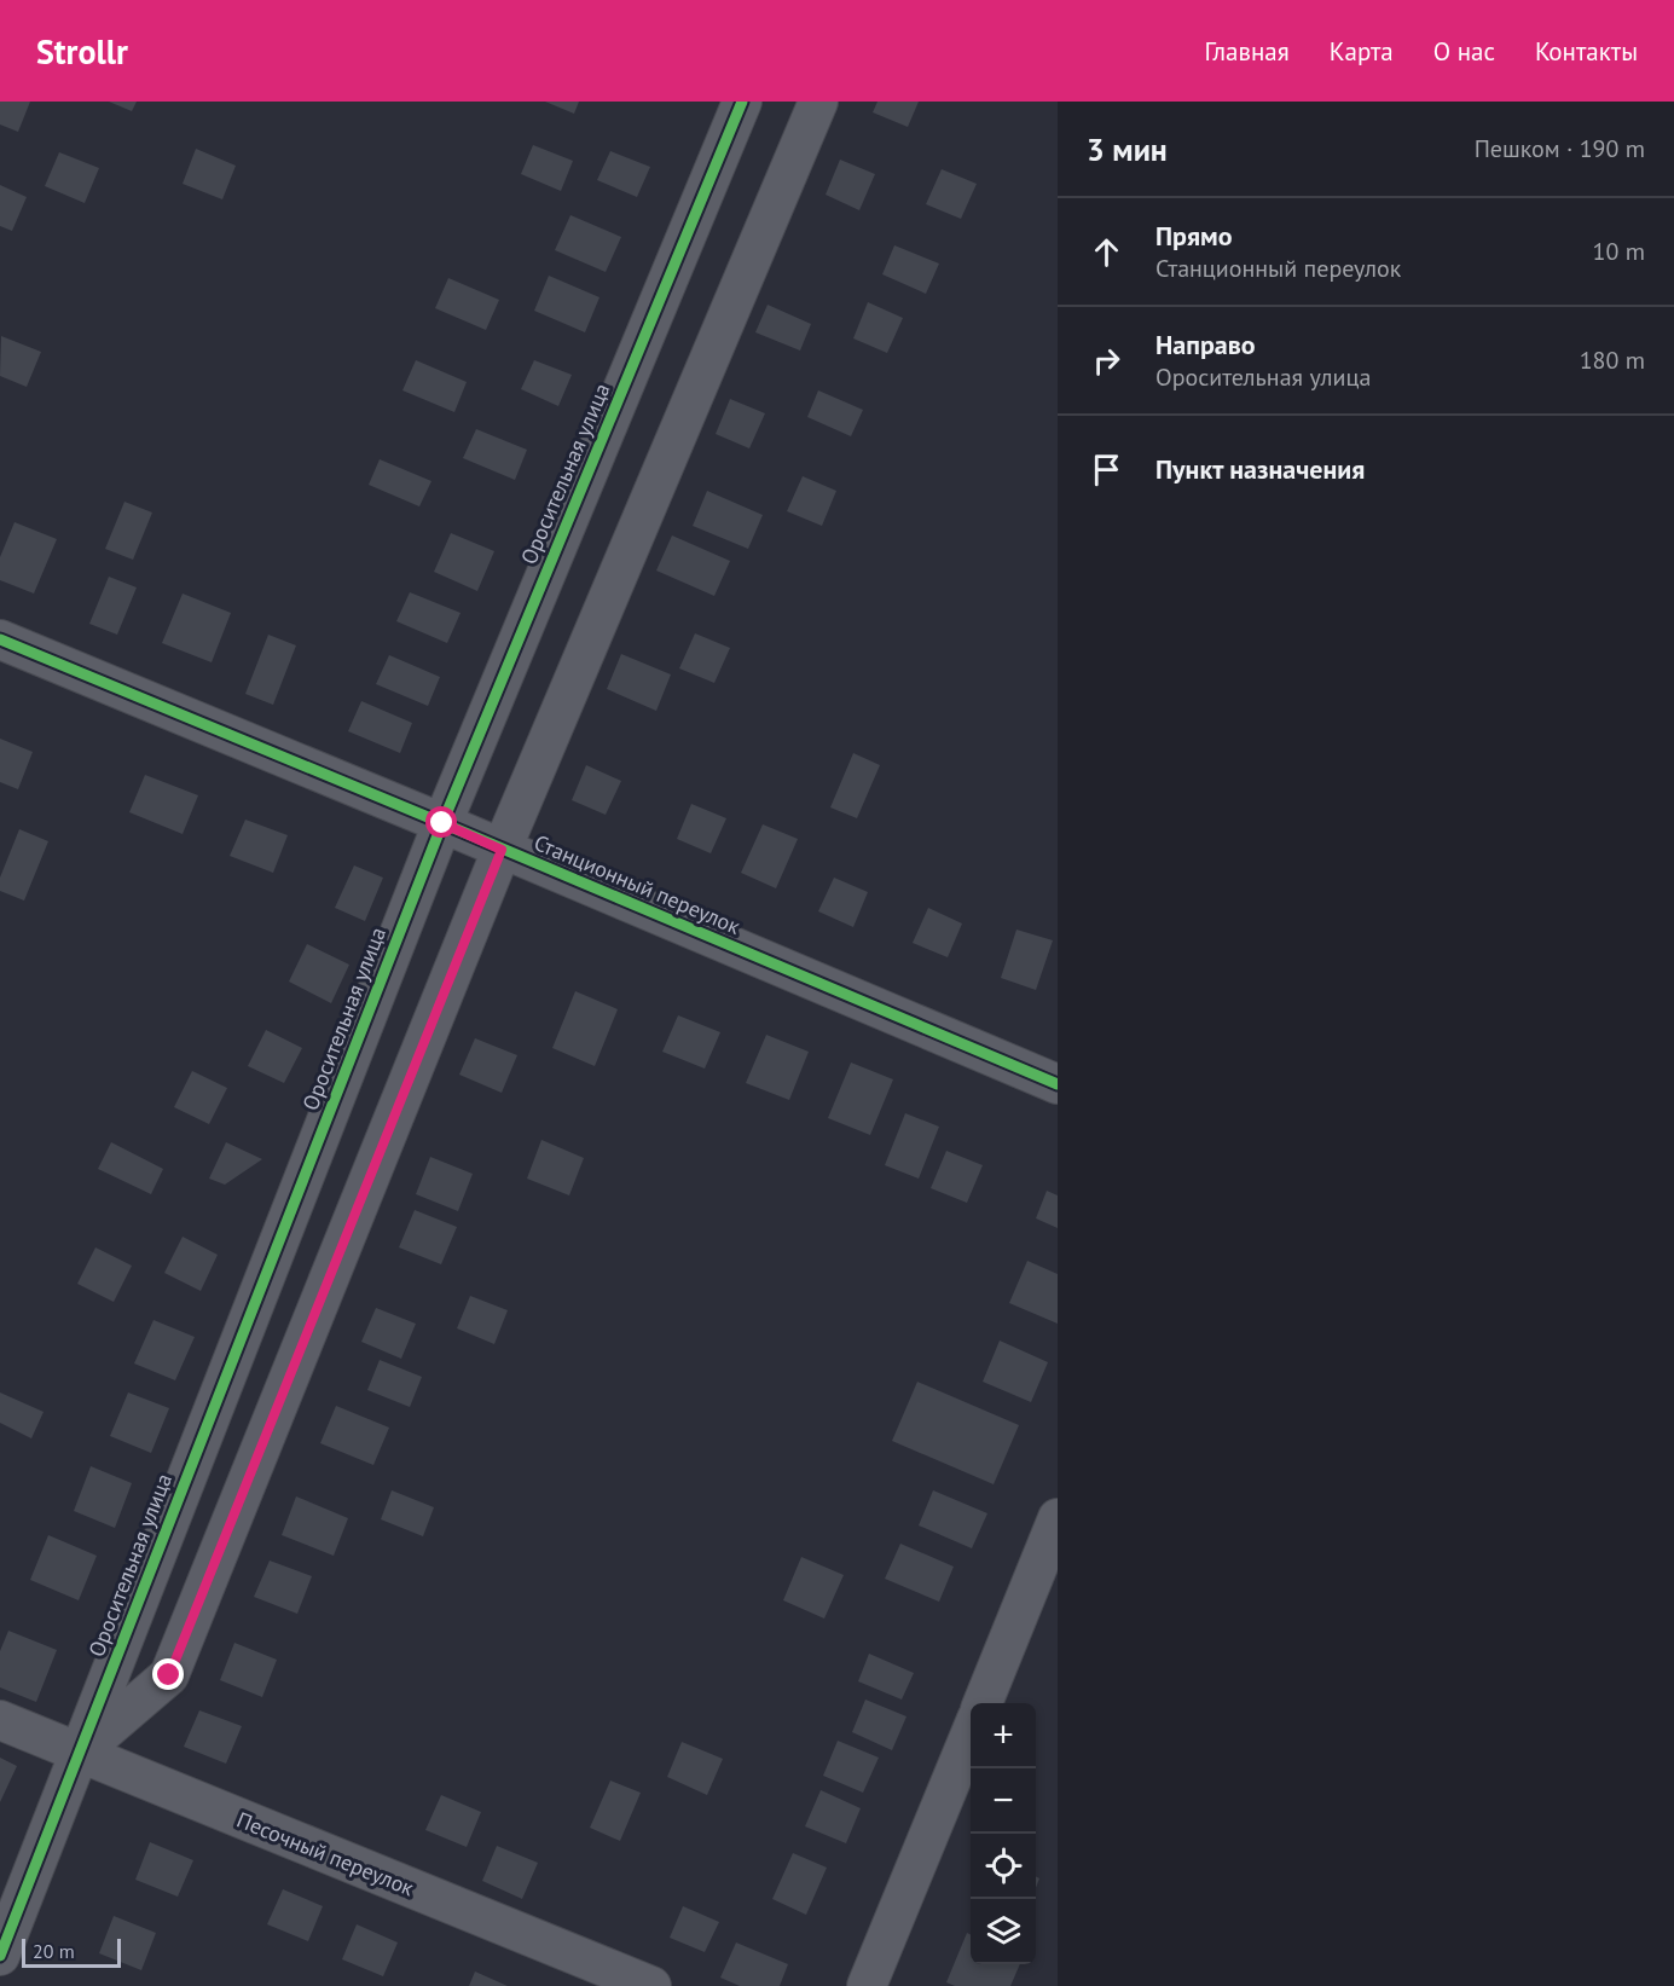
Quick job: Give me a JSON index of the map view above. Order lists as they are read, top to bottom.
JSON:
{
  "streets": {
    "street": ["Оросительная улица", "Станционный переулок", "Песочный переулок"]
  },
  "crossings": [
    ["Оросительная улица", "Станционный переулок"],
    ["Оросительная улица", "Песочный переулок"]
  ],
  "scale_bar": "20 m",
  "page": {
    "header": "Strollr",
    "nav": [
      "Главная",
      "Карта",
      "О нас",
      "Контакты"
    ],
    "heading": ["3 мин", "Пешком · 190 m"],
    "list": [
      ["Прямо", "Станционный переулок", "10 m"],
      ["Направо", "Оросительная улица", "180 m"],
      "Пункт назначения"
    ],
    "map_buttons": ["+", "−"],
    "scale": "20 m"
  }
}
